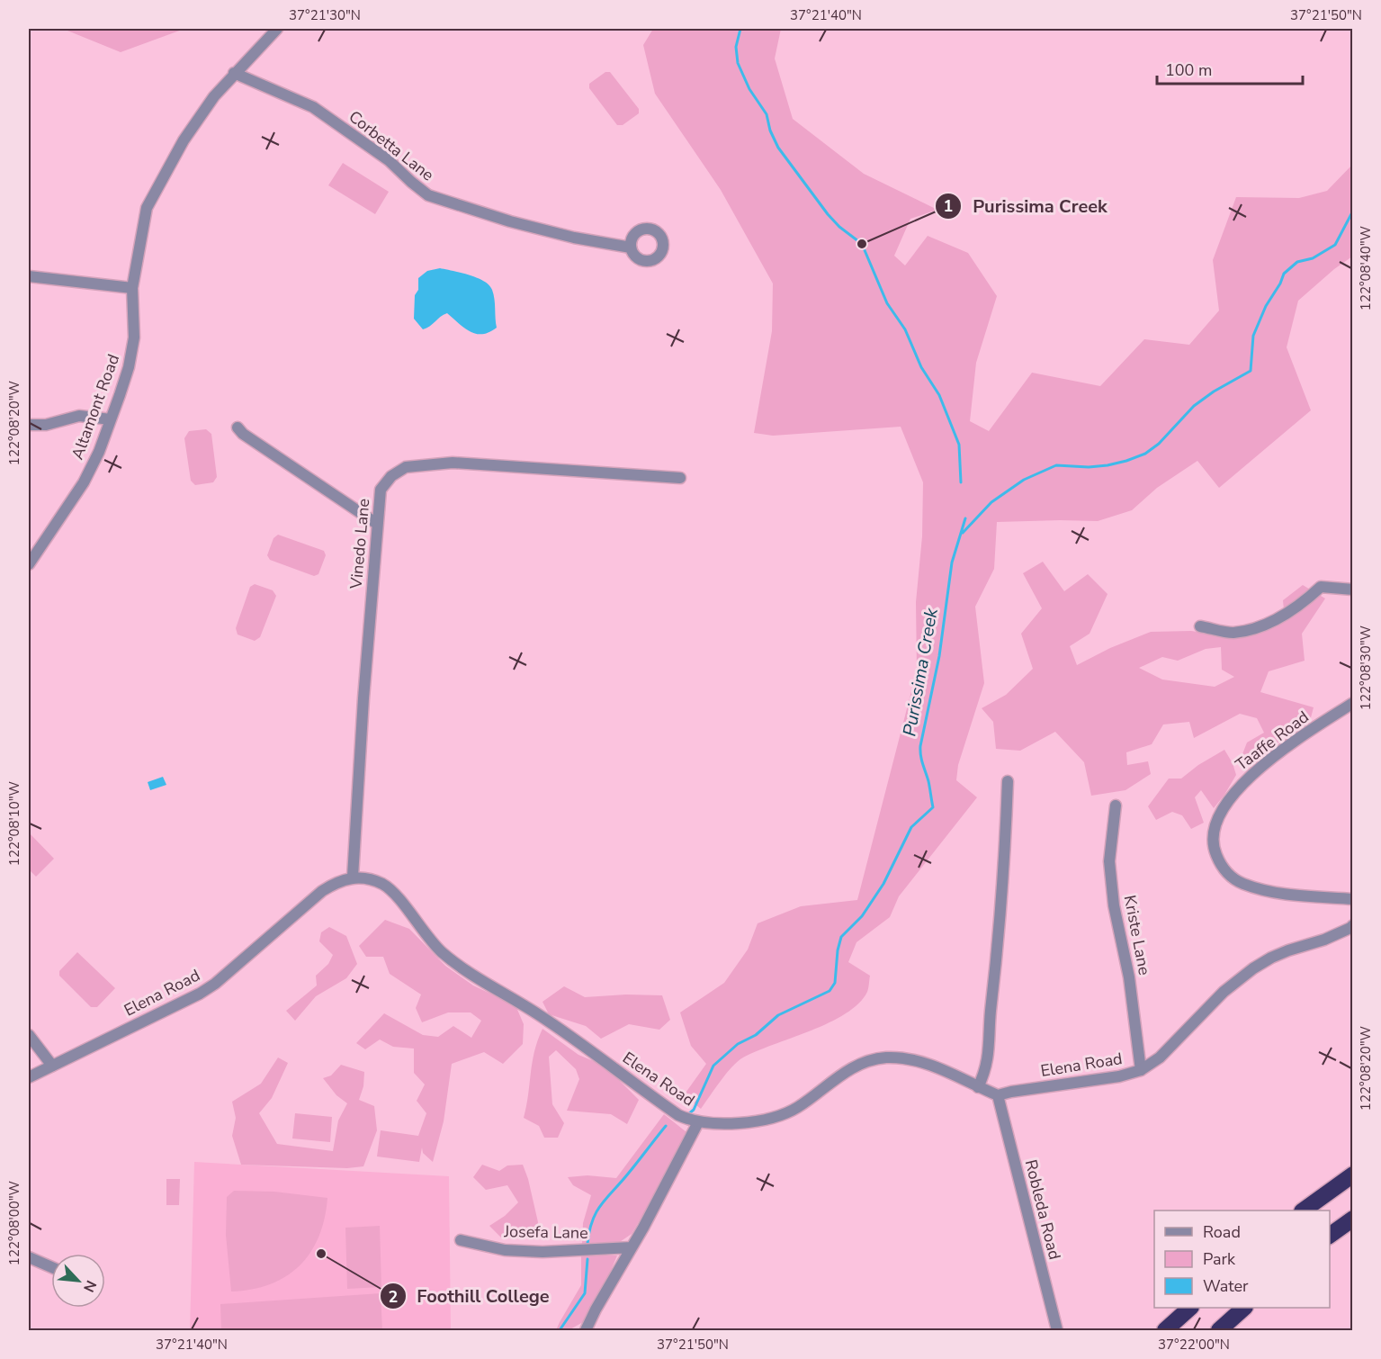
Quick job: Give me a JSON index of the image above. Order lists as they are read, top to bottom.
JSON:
{
  "streets": {
    "street": [
      "Corbetta Lane",
      "Altamont Road",
      "Vinedo Lane",
      "Taaffe Road",
      "Kriste Lane",
      "Elena Road",
      "Robleda Road",
      "Josefa Lane"
    ]
  },
  "crossings": [
    ["Corbetta Lane", "Altamont Road"],
    ["Vinedo Lane", "Elena Road"],
    ["Kriste Lane", "Elena Road"],
    ["Elena Road", "Robleda Road"]
  ],
  "water": ["Purissima Creek"],
  "places": ["Purissima Creek", "Foothill College"],
  "legend": ["Road", "Park", "Water"],
  "scale_bar": "100 m",
  "north": "bottom right",
  "coordinates": [
    "37°21'30\"N",
    "37°21'40\"N",
    "37°21'50\"N",
    "122°08'40\"W",
    "122°08'20\"W",
    "122°08'30\"W",
    "122°08'10\"W",
    "122°08'00\"W",
    "37°22'00\"N"
  ]
}
